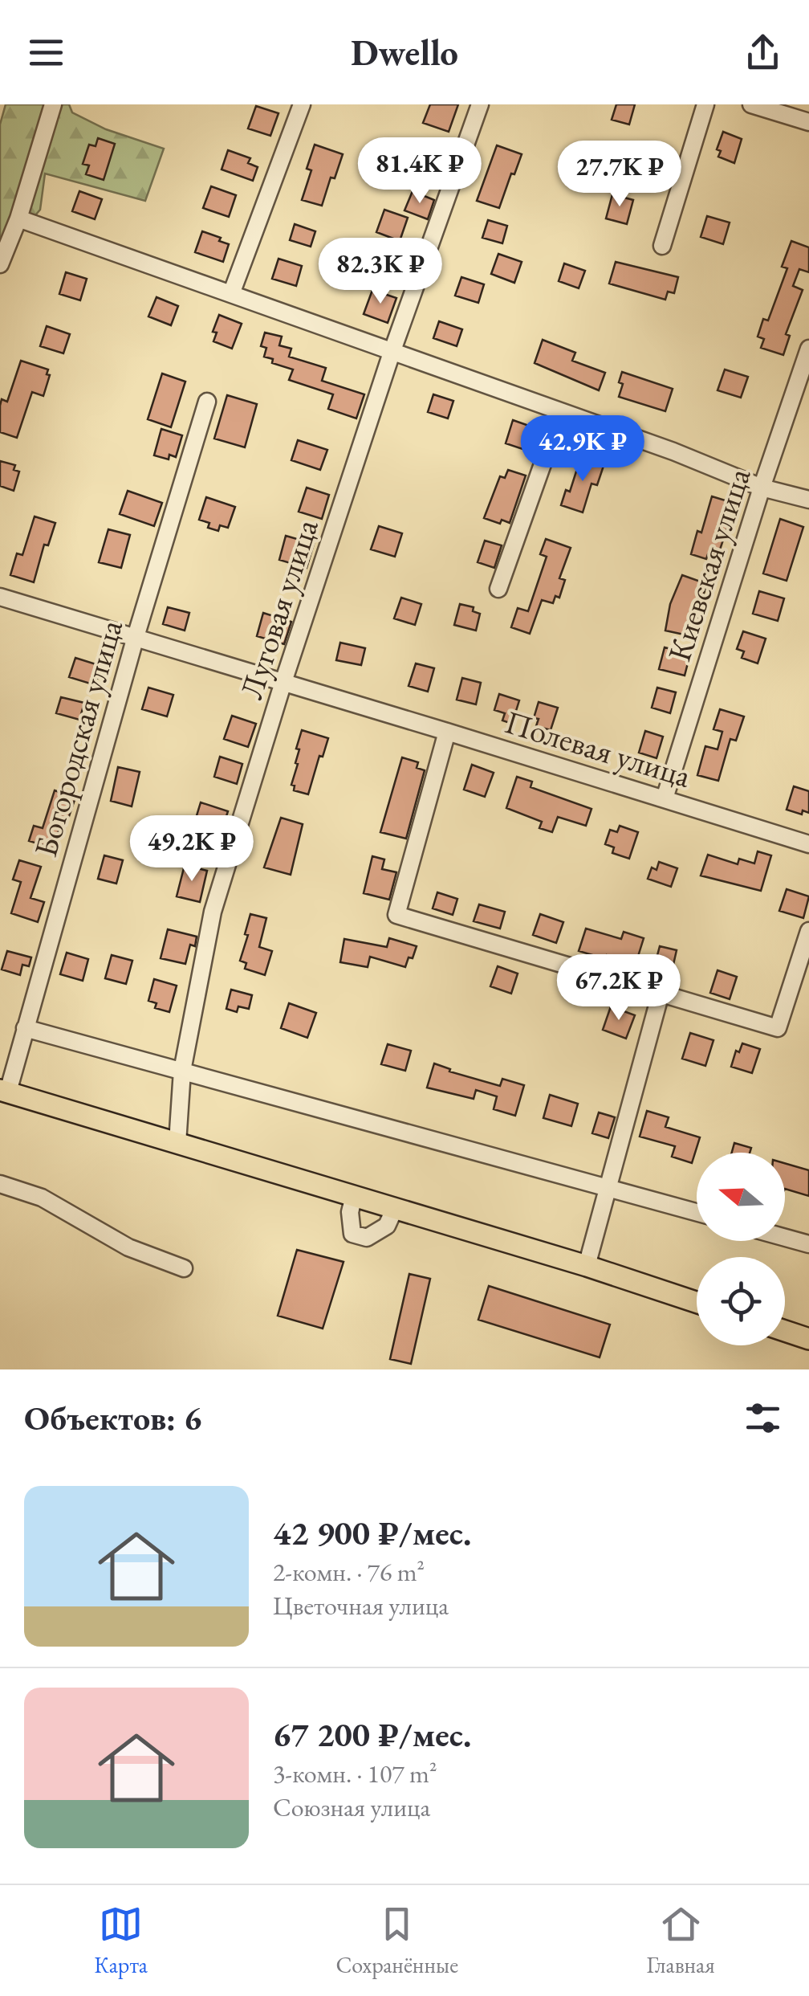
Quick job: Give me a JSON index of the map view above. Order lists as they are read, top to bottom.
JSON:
{
  "streets": {
    "street": [
      "Киевская улица",
      "Луговая улица",
      "Богородская улица",
      "Полевая улица"
    ]
  },
  "crossings": [
    ["Киевская улица", "Полевая улица"],
    ["Луговая улица", "Полевая улица"],
    ["Богородская улица", "Полевая улица"]
  ],
  "north": "left",
  "page": {
    "header": "Dwello",
    "price": [
      "81.4K ₽",
      "27.7K ₽",
      "82.3K ₽",
      "42.9K ₽",
      "49.2K ₽",
      "67.2K ₽"
    ],
    "heading": "Объектов: 6",
    "list": [
      {
        "name": "42 900 ₽/мес.",
        "note": "2-комн. · 76 m² · Цветочная улица"
      },
      {
        "name": "67 200 ₽/мес.",
        "note": "3-комн. · 107 m² · Союзная улица"
      }
    ],
    "tabs": ["Карта", "Сохранённые", "Главная"]
  }
}
